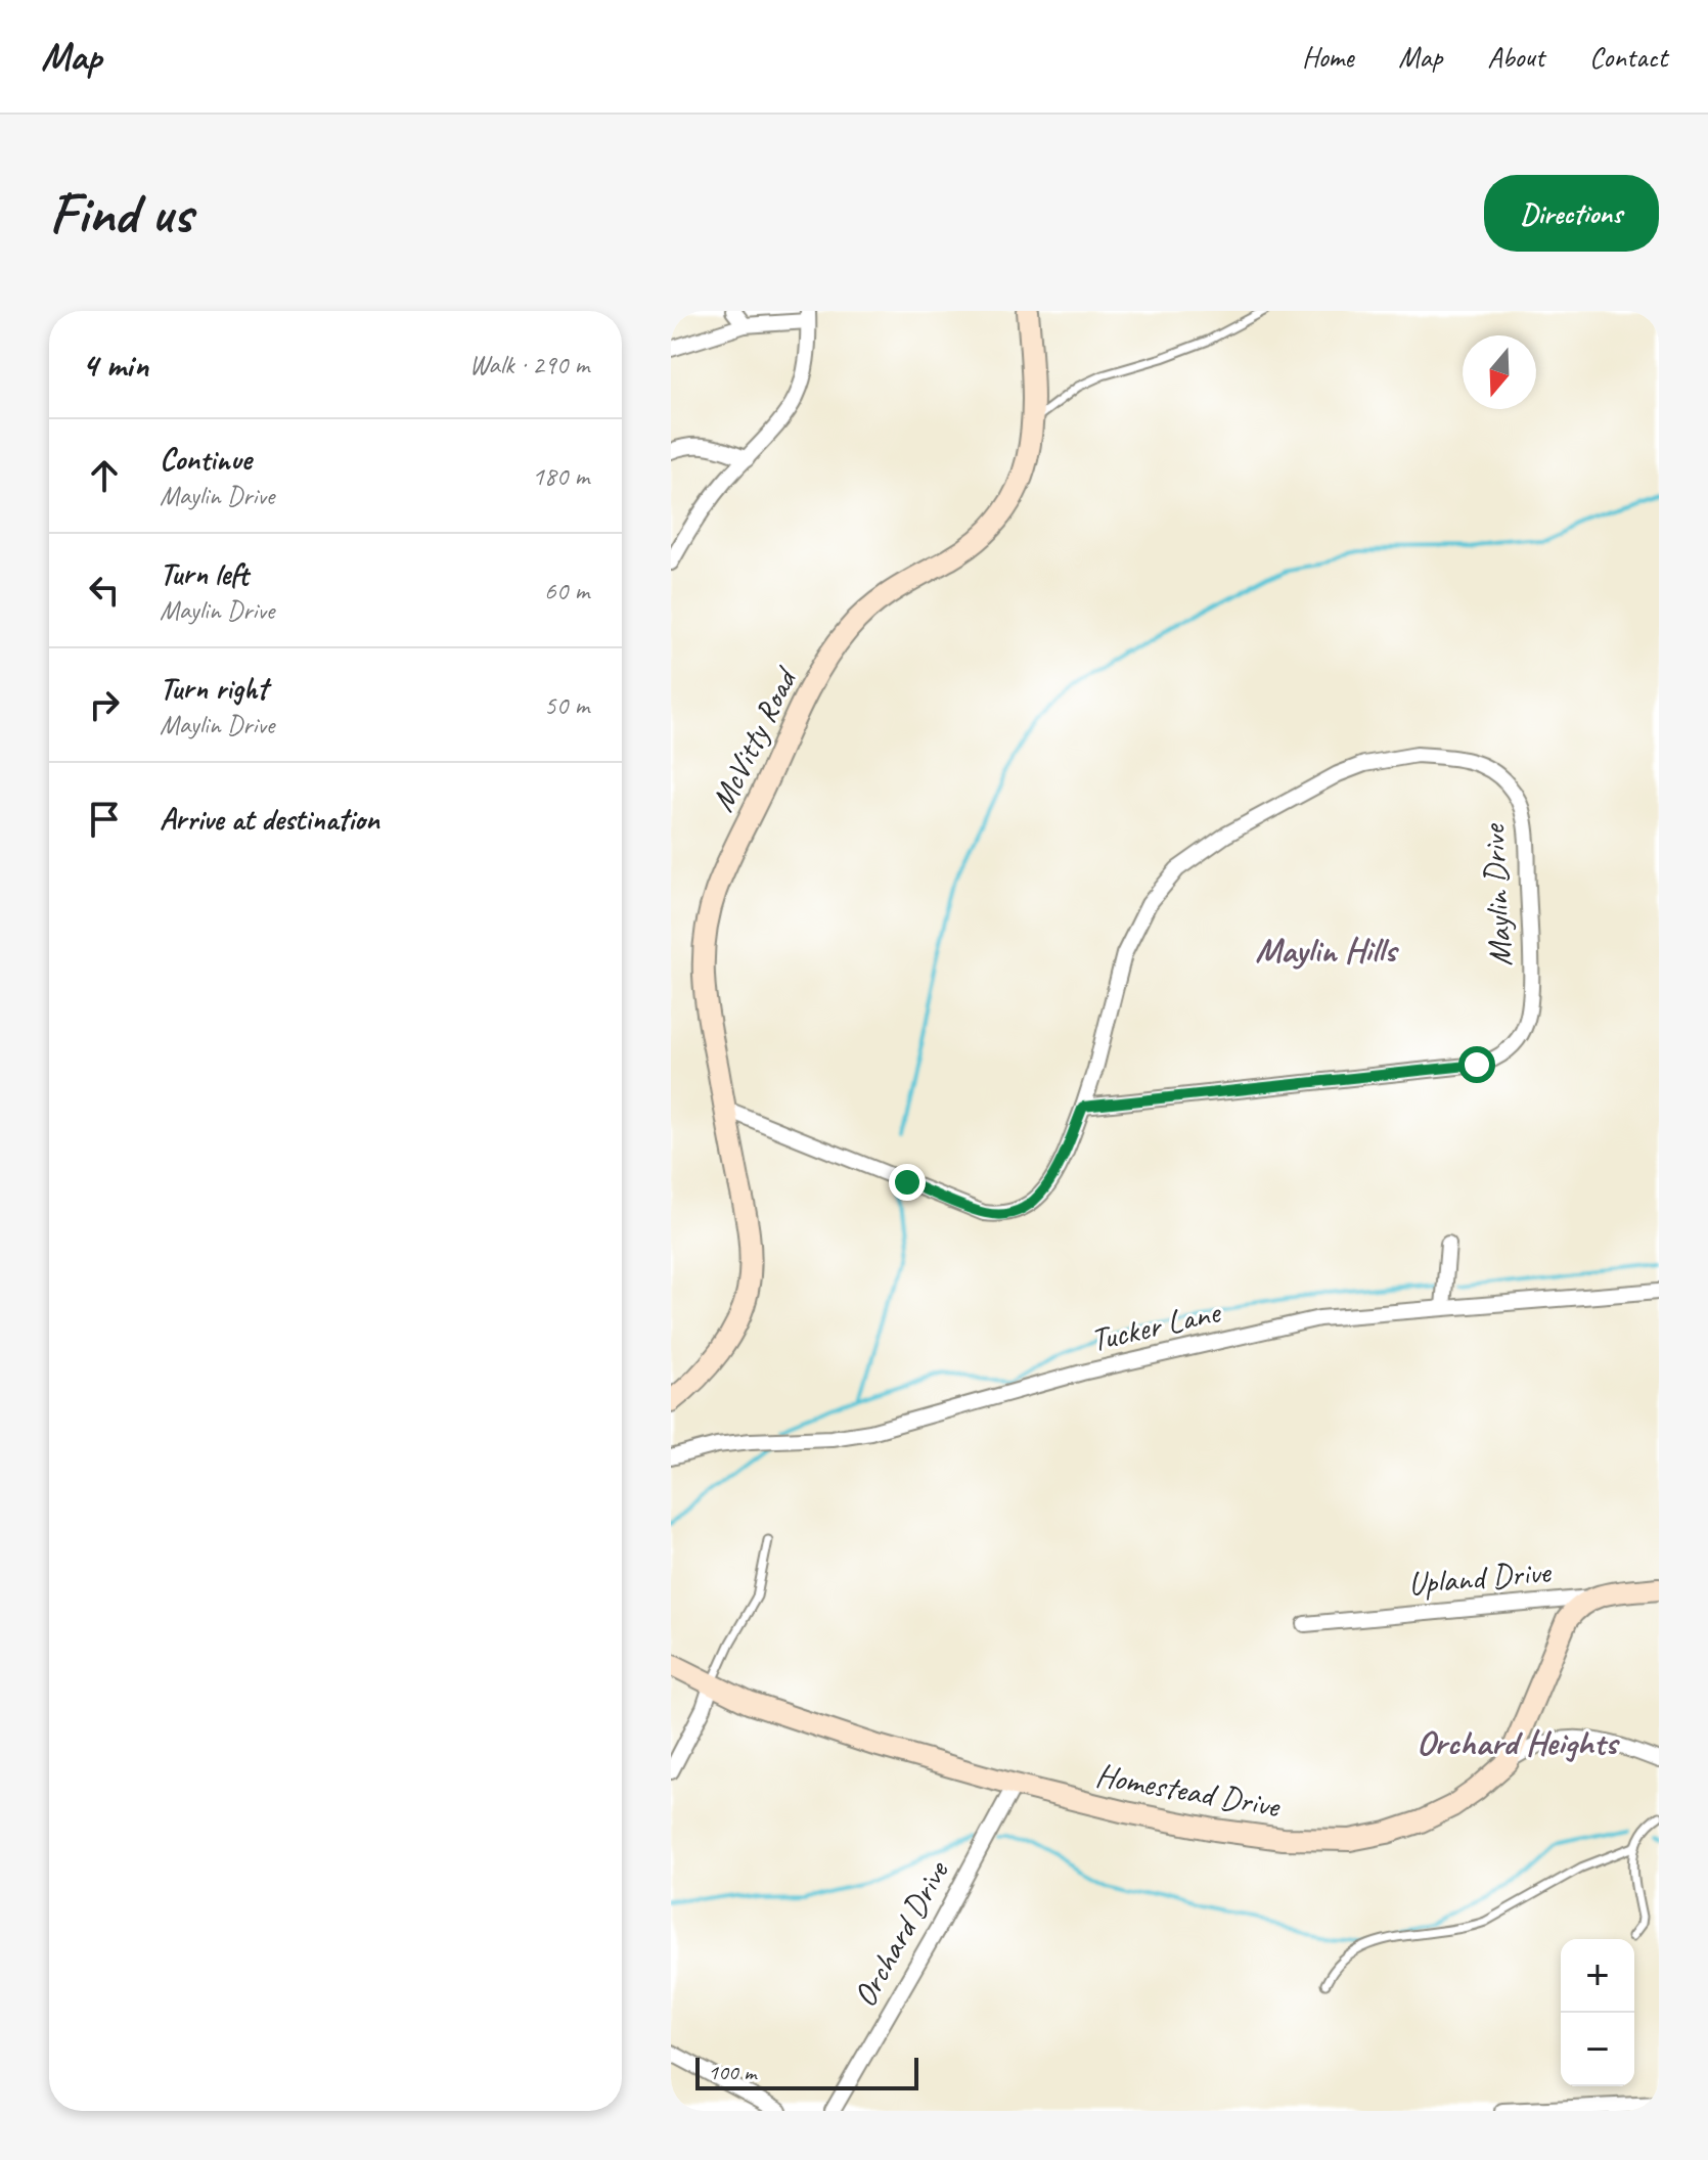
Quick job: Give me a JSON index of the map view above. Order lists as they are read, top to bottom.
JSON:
{
  "streets": {
    "street": [
      "McVitty Road",
      "Maylin Drive",
      "Tucker Lane",
      "Upland Drive",
      "Homestead Drive",
      "Orchard Drive"
    ]
  },
  "crossings": [
    ["McVitty Road", "Maylin Drive"],
    ["Upland Drive", "Homestead Drive"],
    ["Homestead Drive", "Orchard Drive"]
  ],
  "districts": ["Maylin Hills", "Orchard Heights"],
  "scale_bar": "100 m",
  "north": "bottom",
  "page": {
    "header": "Map",
    "nav": [
      "Home",
      "Map",
      "About",
      "Contact"
    ],
    "buttons": "Directions",
    "title": "Find us",
    "heading": ["4 min", "Walk · 290 m"],
    "list": [
      ["Continue", "Maylin Drive", "180 m"],
      ["Turn left", "Maylin Drive", "60 m"],
      ["Turn right", "Maylin Drive", "50 m"],
      "Arrive at destination"
    ],
    "map_buttons": ["+", "−"],
    "scale": "100 m"
  }
}
